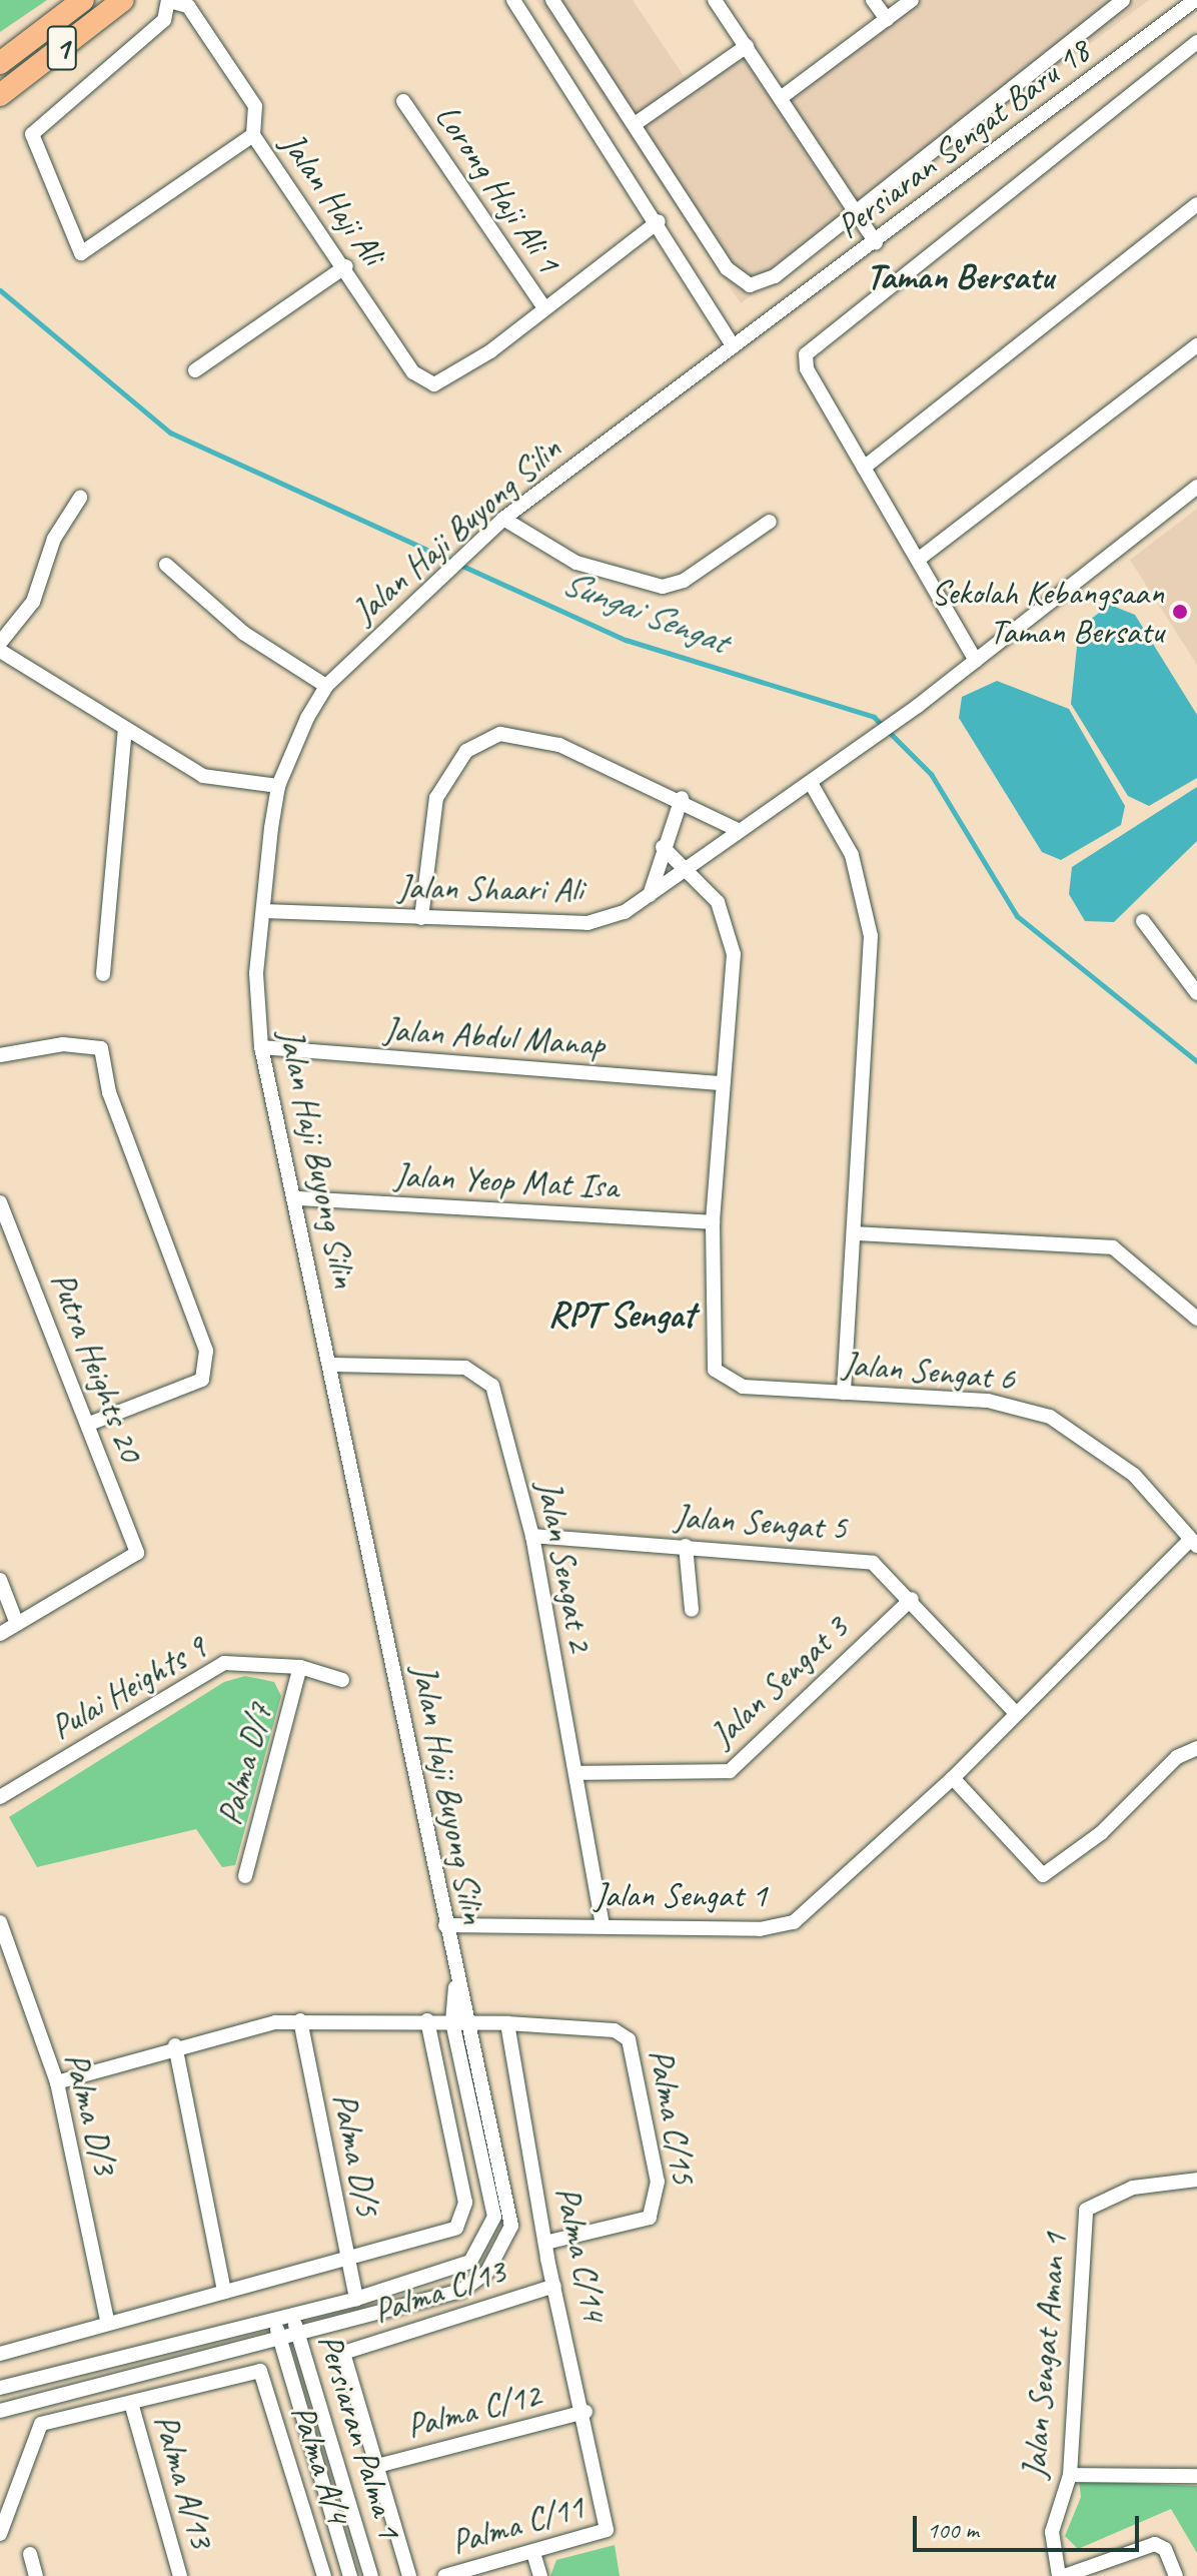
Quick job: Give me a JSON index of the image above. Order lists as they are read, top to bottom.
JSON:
{
  "streets": {
    "highway": ["1"],
    "street": [
      "Persiaran Sengat Baru 18",
      "Lorong Haji Ali 1",
      "Jalan Haji Ali",
      "Jalan Haji Buyong Silin",
      "Jalan Shaari Ali",
      "Jalan Abdul Manap",
      "Jalan Yeop Mat Isa",
      "Putra Heights 20",
      "Jalan Sengat 6",
      "Jalan Sengat 5",
      "Jalan Sengat 2",
      "Jalan Sengat 3",
      "Pulai Heights 9",
      "Palma D/7",
      "Jalan Sengat 1",
      "Palma D/3",
      "Palma C/15",
      "Palma D/5",
      "Palma C/14",
      "Palma C/13",
      "Jalan Sengat Aman 1",
      "Palma C/12",
      "Persiaran Palma 1",
      "Palma A/4",
      "Palma A/13",
      "Palma C/11"
    ]
  },
  "crossings": [
    ["Persiaran Sengat Baru 18", "Jalan Haji Buyong Silin"],
    ["Lorong Haji Ali 1", "Jalan Haji Ali"],
    ["Jalan Haji Buyong Silin", "Jalan Shaari Ali"],
    ["Jalan Haji Buyong Silin", "Jalan Abdul Manap"],
    ["Jalan Haji Buyong Silin", "Jalan Yeop Mat Isa"],
    ["Jalan Haji Buyong Silin", "Jalan Sengat 2"],
    ["Jalan Haji Buyong Silin", "Jalan Sengat 1"],
    ["Jalan Yeop Mat Isa", "Jalan Sengat 6"],
    ["Jalan Sengat 6", "Jalan Sengat 1"],
    ["Jalan Sengat 5", "Jalan Sengat 2"],
    ["Jalan Sengat 5", "Jalan Sengat 3"],
    ["Jalan Sengat 5", "Jalan Sengat 1"],
    ["Jalan Sengat 2", "Jalan Sengat 3"],
    ["Jalan Sengat 2", "Jalan Sengat 1"],
    ["Pulai Heights 9", "Palma D/7"],
    ["Palma C/15", "Palma C/14"],
    ["Palma C/14", "Palma C/13"],
    ["Palma C/14", "Palma C/12"],
    ["Palma C/14", "Palma C/11"],
    ["Palma C/13", "Palma C/12"],
    ["Palma A/4", "Palma A/13"]
  ],
  "districts": ["Taman Bersatu", "RPT Sengat"],
  "water": ["Sungai Sengat"],
  "places": ["Sekolah Kebangsaan Taman Bersatu"],
  "scale_bar": "100 m"
}
